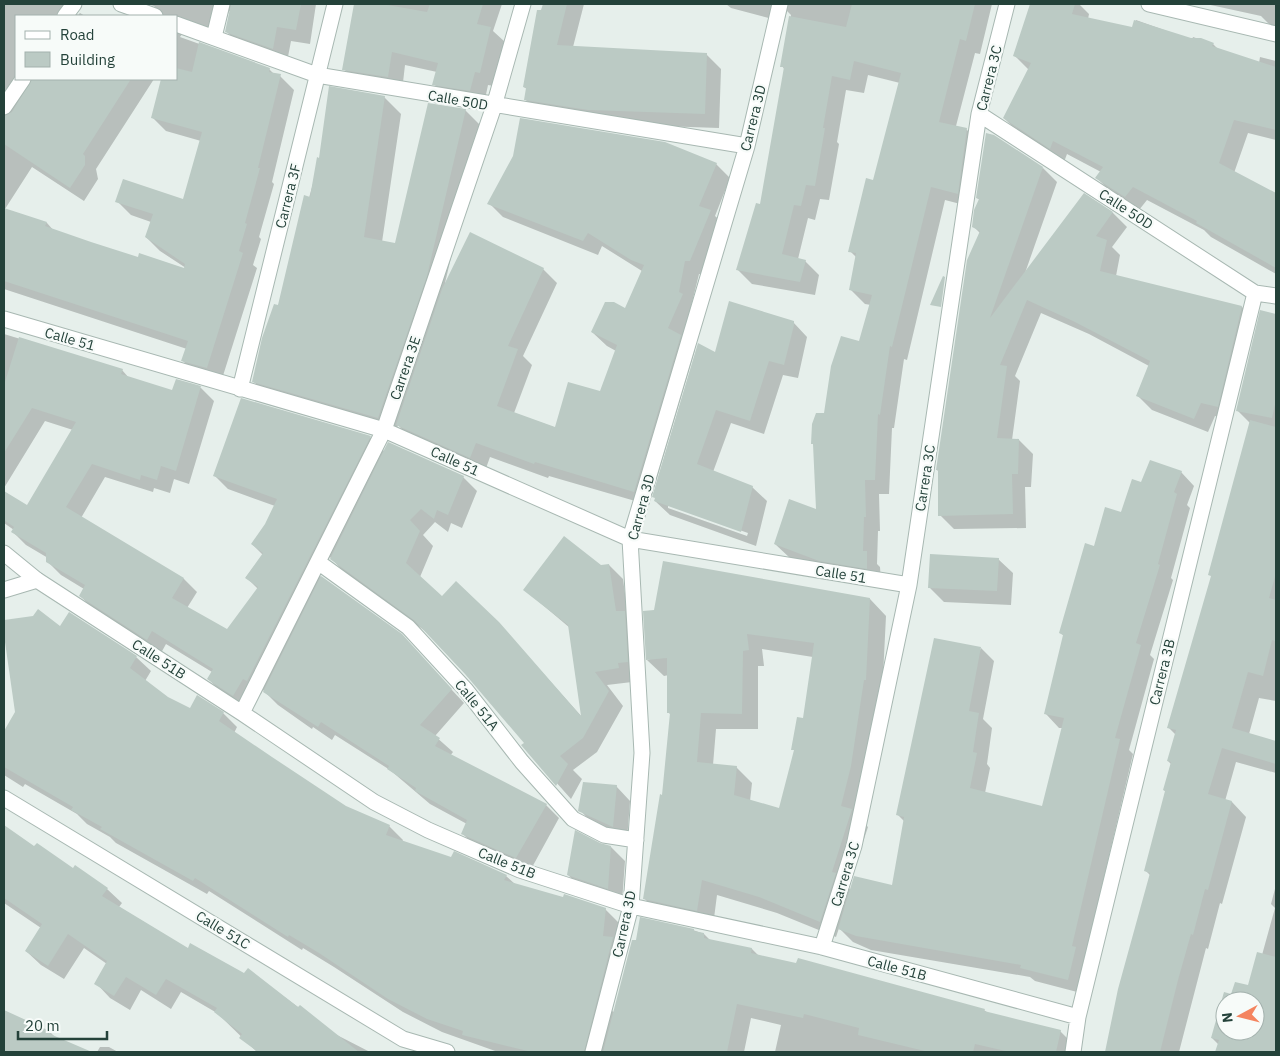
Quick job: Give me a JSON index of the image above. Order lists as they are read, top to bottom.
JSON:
{
  "streets": {
    "street": [
      "Carrera 3C",
      "Calle 50D",
      "Carrera 3D",
      "Carrera 3F",
      "Calle 51",
      "Carrera 3E",
      "Calle 51B",
      "Carrera 3B",
      "Calle 51A",
      "Calle 51C"
    ]
  },
  "crossings": [
    ["Carrera 3C", "Calle 50D"],
    ["Carrera 3C", "Calle 51"],
    ["Carrera 3C", "Calle 51B"],
    ["Calle 50D", "Carrera 3D"],
    ["Calle 50D", "Carrera 3F"],
    ["Calle 50D", "Carrera 3E"],
    ["Calle 50D", "Carrera 3B"],
    ["Carrera 3D", "Calle 51"],
    ["Carrera 3D", "Calle 51B"],
    ["Carrera 3D", "Calle 51A"],
    ["Carrera 3F", "Calle 51"],
    ["Calle 51", "Carrera 3E"],
    ["Carrera 3E", "Calle 51B"],
    ["Carrera 3E", "Calle 51A"],
    ["Calle 51B", "Carrera 3B"]
  ],
  "legend": ["Road", "Building"],
  "scale_bar": "20 m",
  "north": "left"
}
